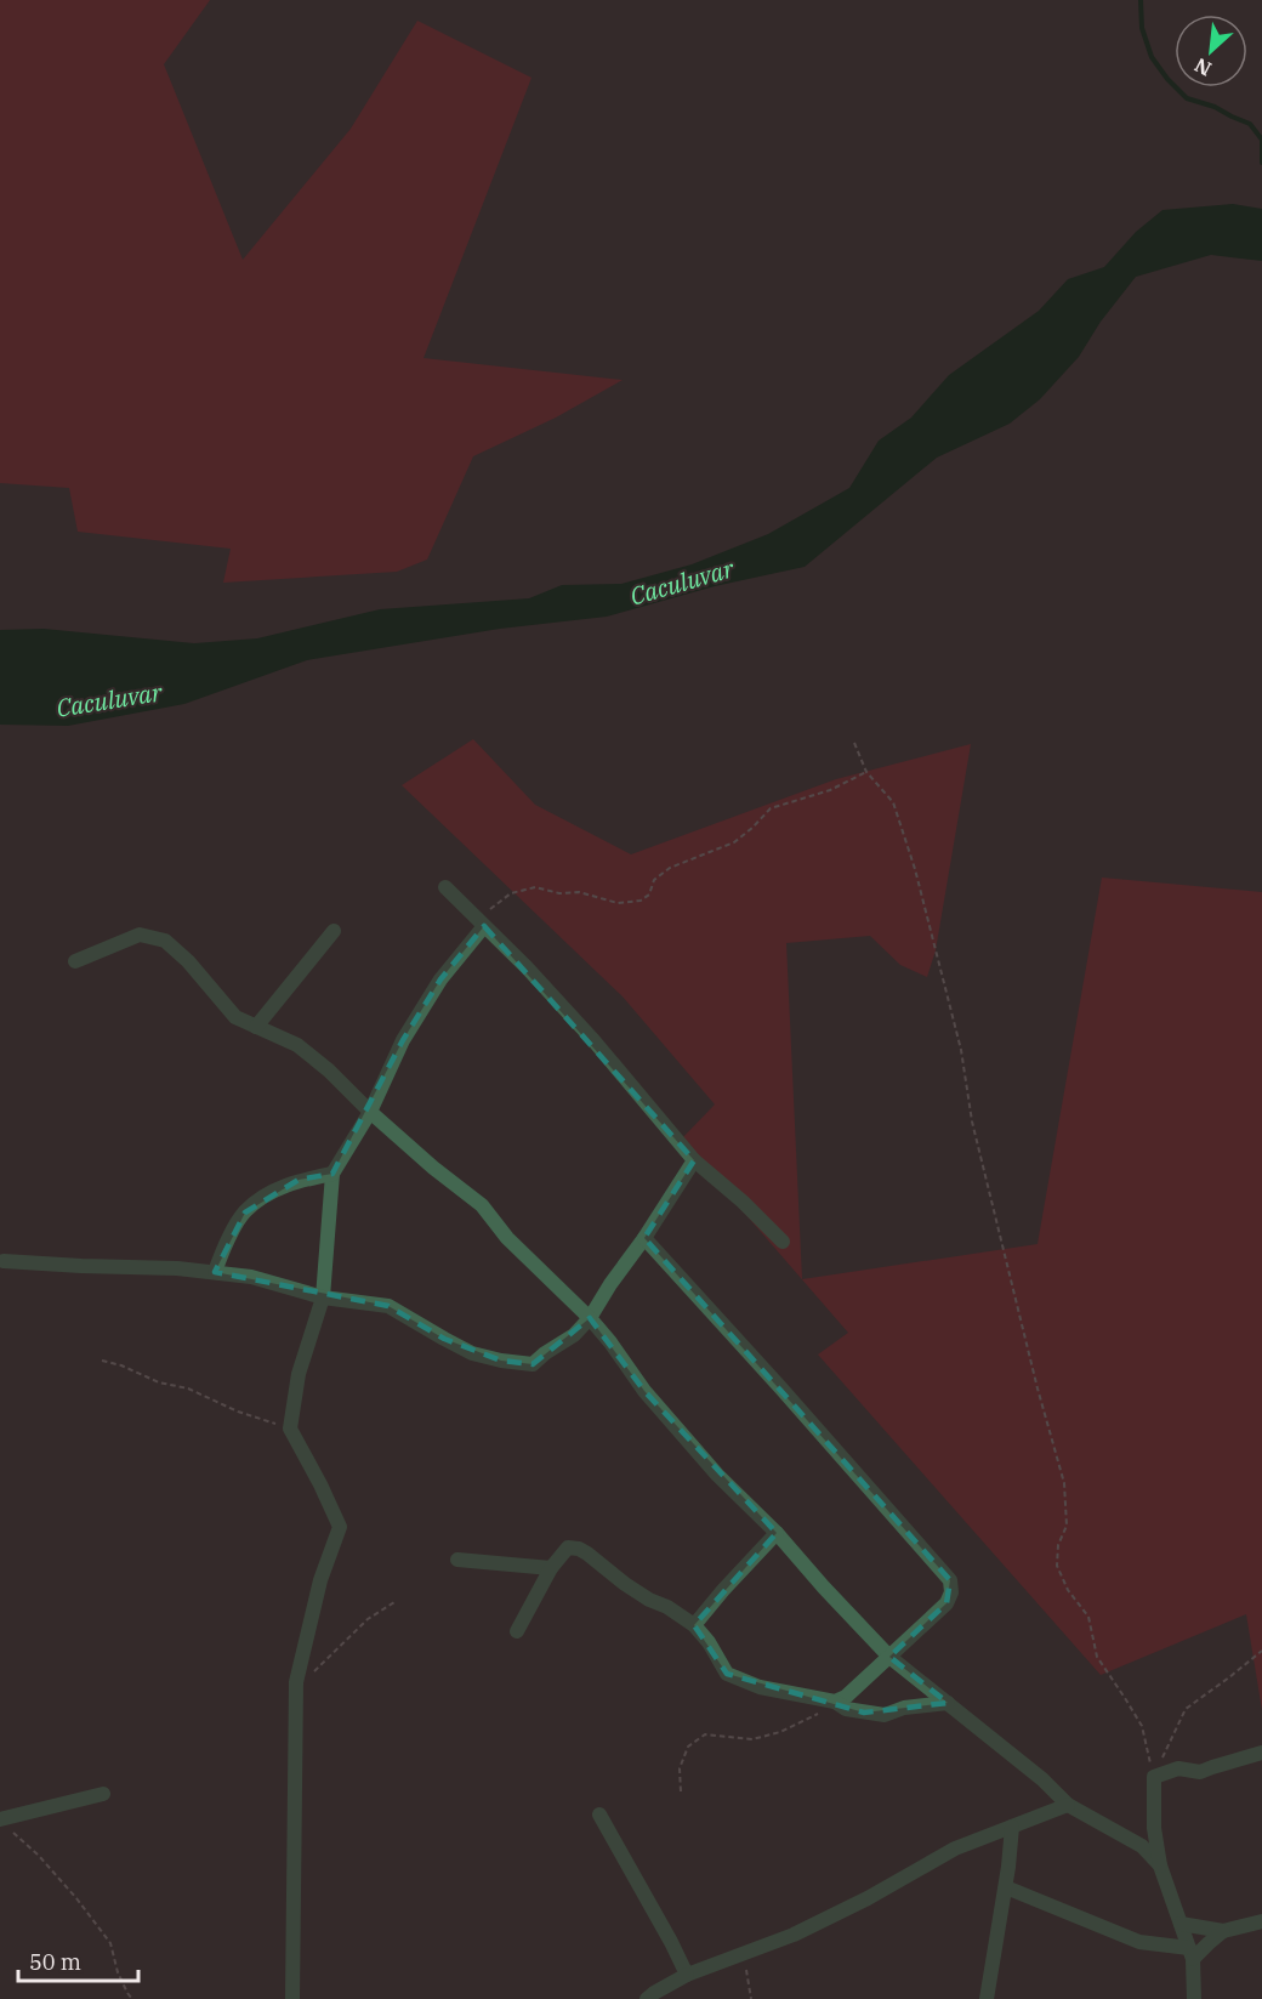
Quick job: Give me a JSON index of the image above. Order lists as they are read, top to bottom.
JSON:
{
  "water": ["Caculuvar"],
  "scale_bar": "50 m",
  "north": "bottom left"
}
